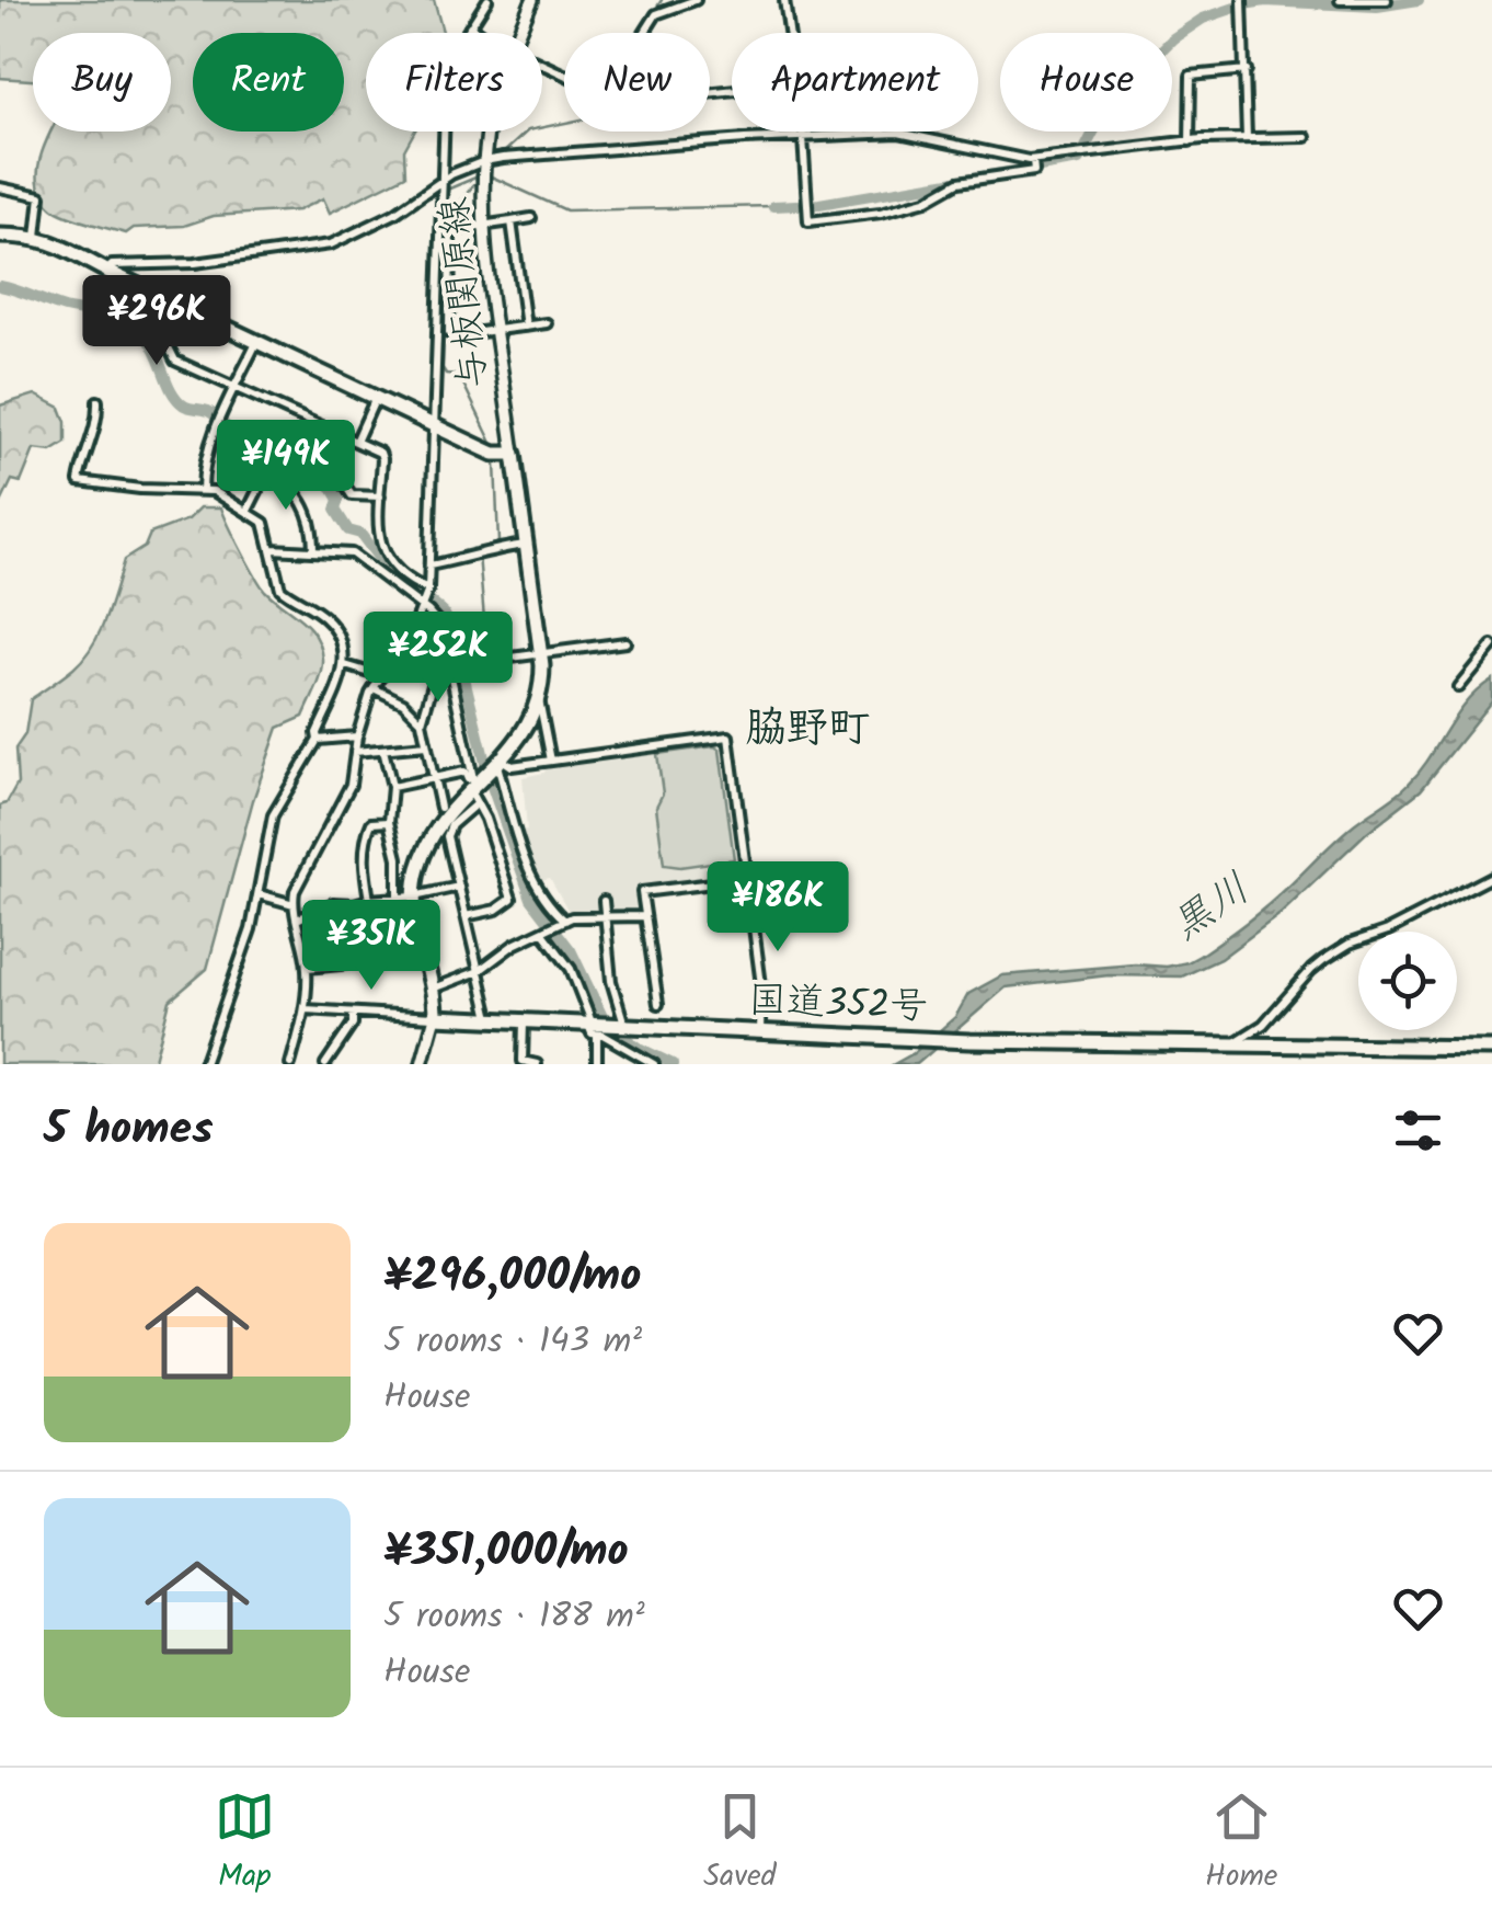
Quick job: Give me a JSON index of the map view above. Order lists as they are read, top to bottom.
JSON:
{
  "streets": {
    "highway": ["国道352号"],
    "main road": ["与板関原線"]
  },
  "districts": ["脇野町"],
  "water": ["黒川"],
  "page": {
    "chip": [
      "Buy",
      "Rent",
      "Filters",
      "New",
      "Apartment",
      "House"
    ],
    "price": [
      "¥296K",
      "¥149K",
      "¥252K",
      "¥186K",
      "¥351K"
    ],
    "heading": "5 homes",
    "list": [
      {
        "name": "¥296,000/mo",
        "note": "5 rooms · 143 m² · House"
      },
      {
        "name": "¥351,000/mo",
        "note": "5 rooms · 188 m² · House"
      }
    ],
    "tabs": ["Map", "Saved", "Home"]
  }
}
